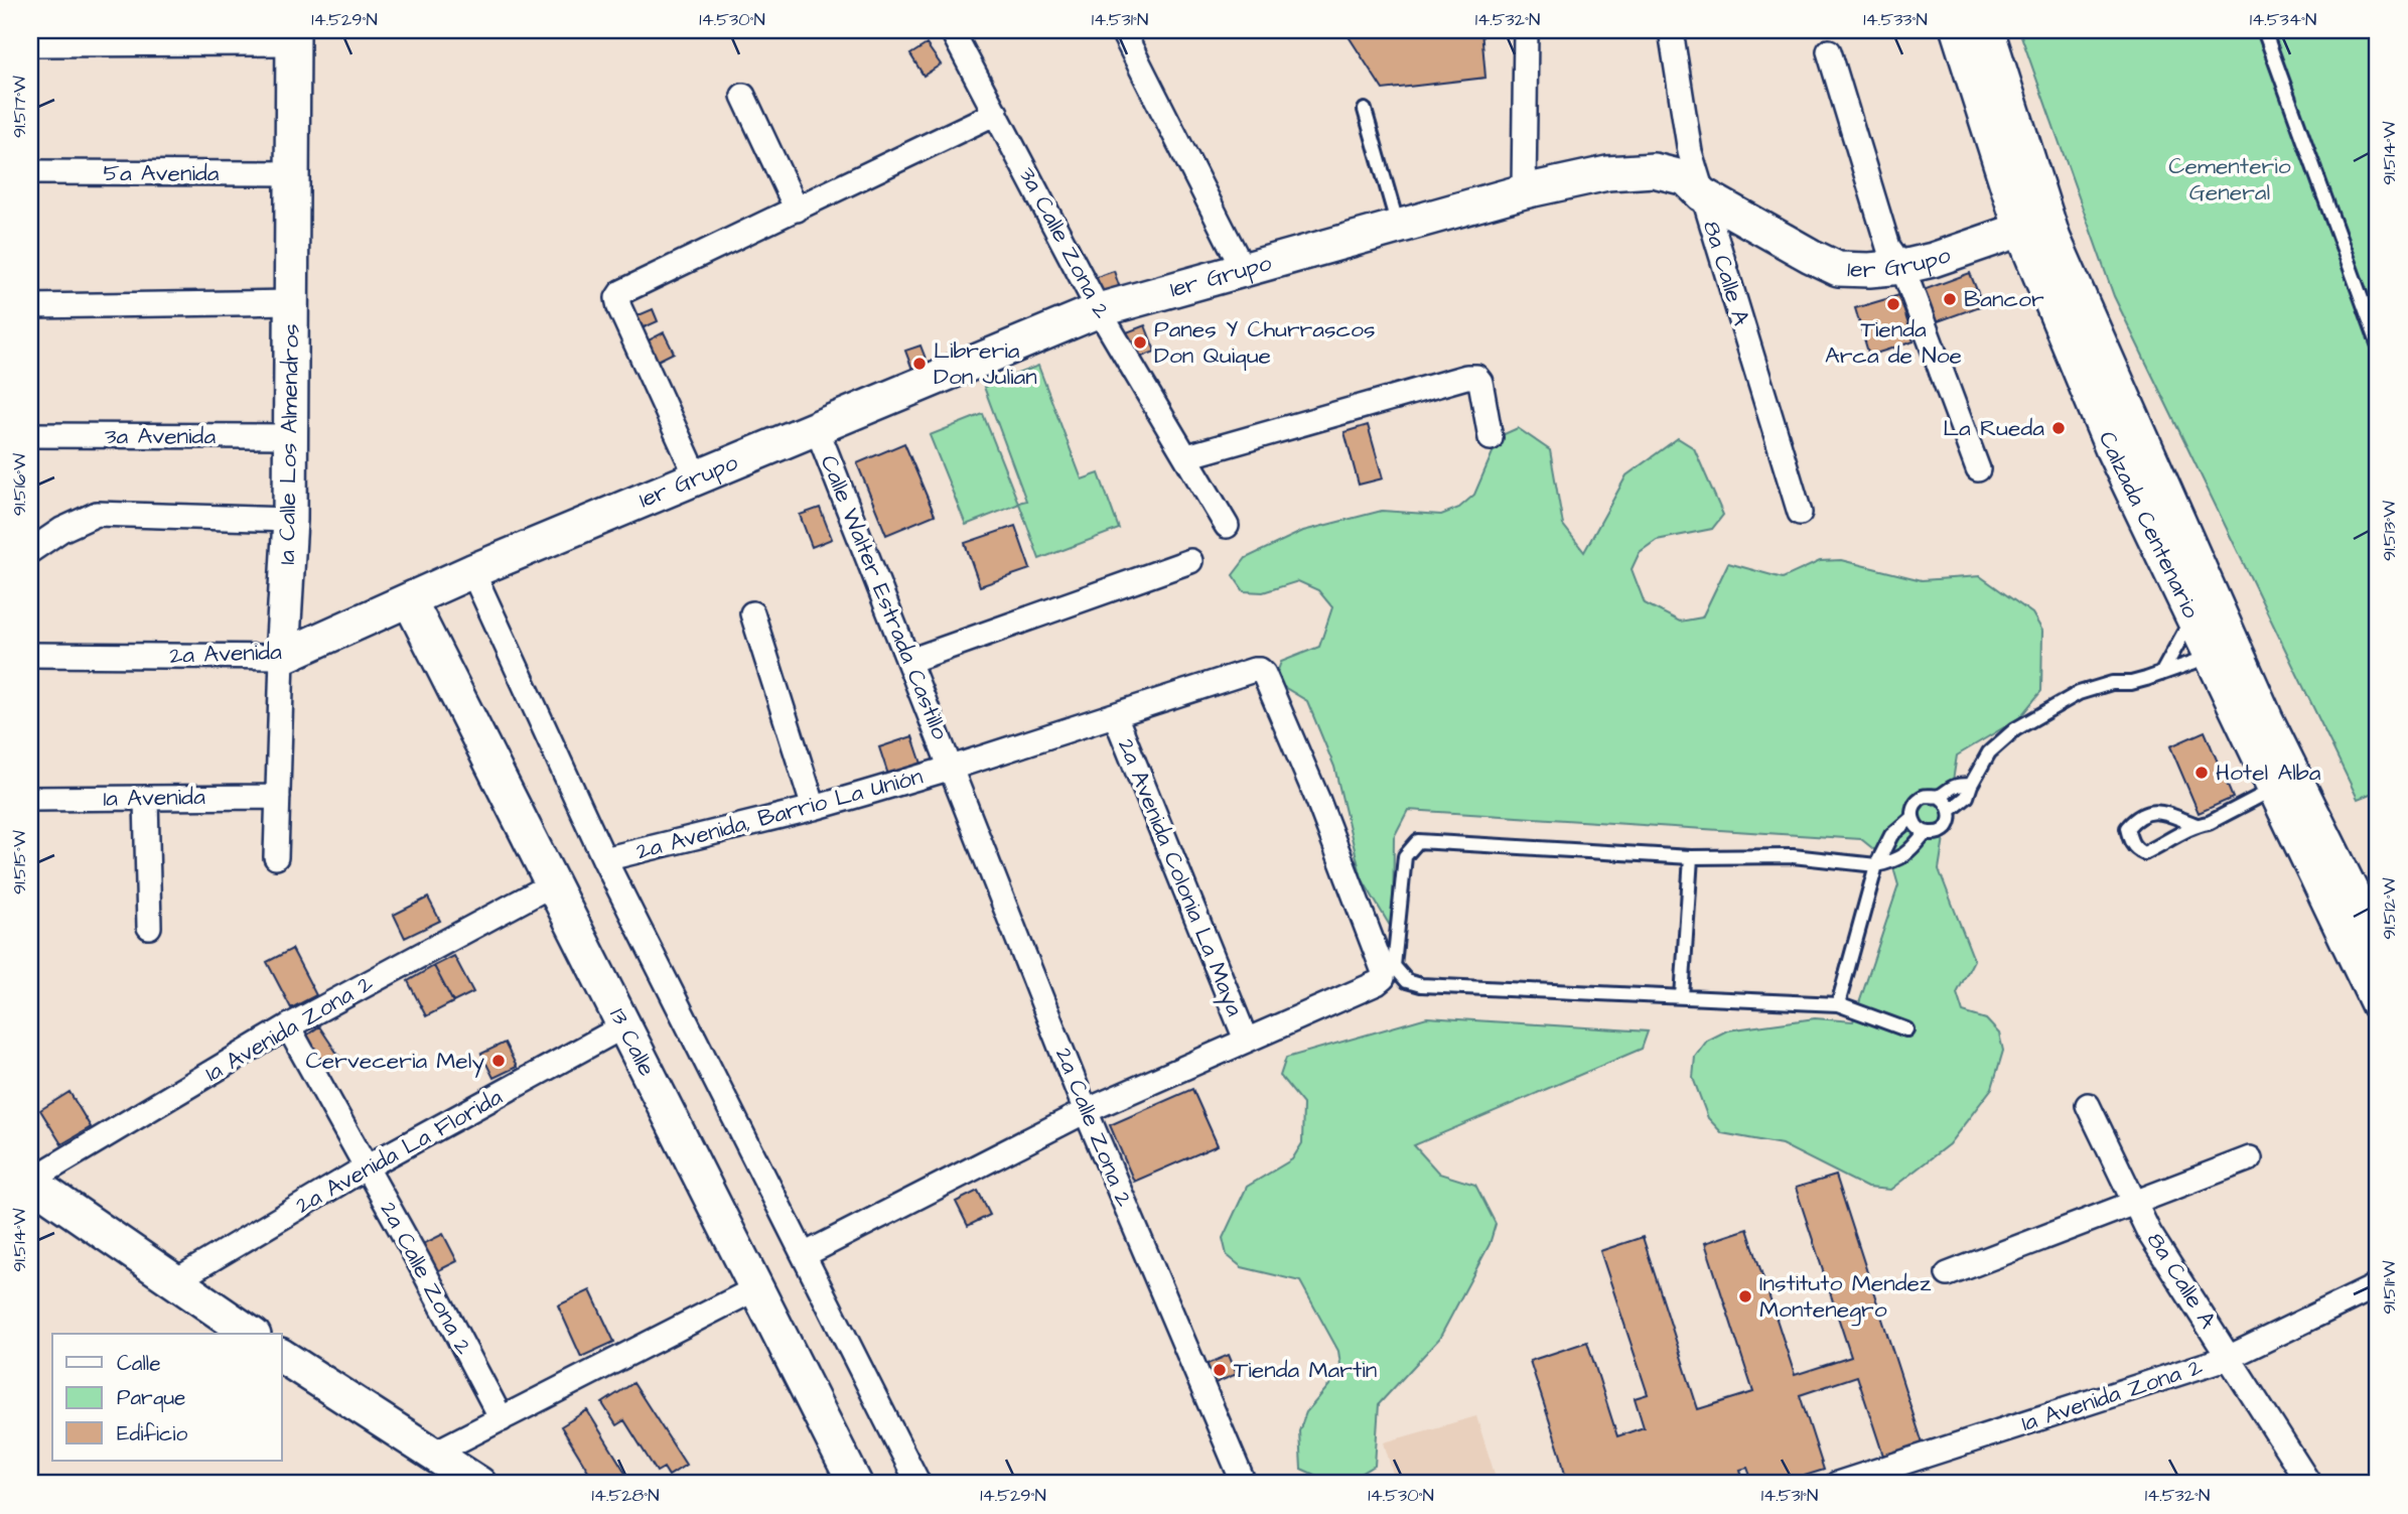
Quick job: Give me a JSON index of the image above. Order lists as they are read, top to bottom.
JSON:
{
  "streets": {
    "street": [
      "5a Avenida",
      "3a Calle Zona 2",
      "1er Grupo",
      "8a Calle A",
      "3a Avenida",
      "1a Calle Los Almendros",
      "Calzada Centenario",
      "Calle Walter Estrada Castillo",
      "2a Avenida",
      "1a Avenida",
      "2a Avenida, Barrio La Unión",
      "2a Avenida Colonia La Maya",
      "1a Avenida Zona 2",
      "13 Calle",
      "2a Calle Zona 2",
      "2a Avenida La Florida"
    ]
  },
  "crossings": [
    ["5a Avenida", "1a Calle Los Almendros"],
    ["3a Calle Zona 2", "1er Grupo"],
    ["1er Grupo", "8a Calle A"],
    ["1er Grupo", "Calzada Centenario"],
    ["1er Grupo", "Calle Walter Estrada Castillo"],
    ["1er Grupo", "2a Avenida"],
    ["1er Grupo", "2a Avenida, Barrio La Unión"],
    ["1er Grupo", "13 Calle"],
    ["8a Calle A", "1a Avenida Zona 2"],
    ["3a Avenida", "1a Calle Los Almendros"],
    ["1a Calle Los Almendros", "2a Avenida"],
    ["1a Calle Los Almendros", "1a Avenida"],
    ["Calle Walter Estrada Castillo", "2a Avenida, Barrio La Unión"],
    ["Calle Walter Estrada Castillo", "2a Calle Zona 2"],
    ["2a Avenida", "13 Calle"],
    ["2a Avenida, Barrio La Unión", "2a Avenida Colonia La Maya"],
    ["2a Avenida, Barrio La Unión", "2a Calle Zona 2"],
    ["1a Avenida Zona 2", "13 Calle"],
    ["1a Avenida Zona 2", "2a Calle Zona 2"],
    ["13 Calle", "2a Avenida La Florida"],
    ["2a Calle Zona 2", "2a Avenida La Florida"]
  ],
  "parks": ["Cementerio General"],
  "places": [
    "Bancor",
    "Tienda Arca de Noe",
    "Panes Y Churrascos Don Quique",
    "Libreria Don Julian",
    "La Rueda",
    "Hotel Alba",
    "Cerveceria Mely",
    "Instituto Mendez Montenegro",
    "Tienda Martin"
  ],
  "legend": ["Calle", "Parque", "Edificio"],
  "coordinates": [
    "14.529°N",
    "14.530°N",
    "14.531°N",
    "14.532°N",
    "14.533°N",
    "14.534°N",
    "91.517°W",
    "91.514°W",
    "91.516°W",
    "91.513°W",
    "91.515°W",
    "91.512°W",
    "91.511°W",
    "14.528°N"
  ]
}
